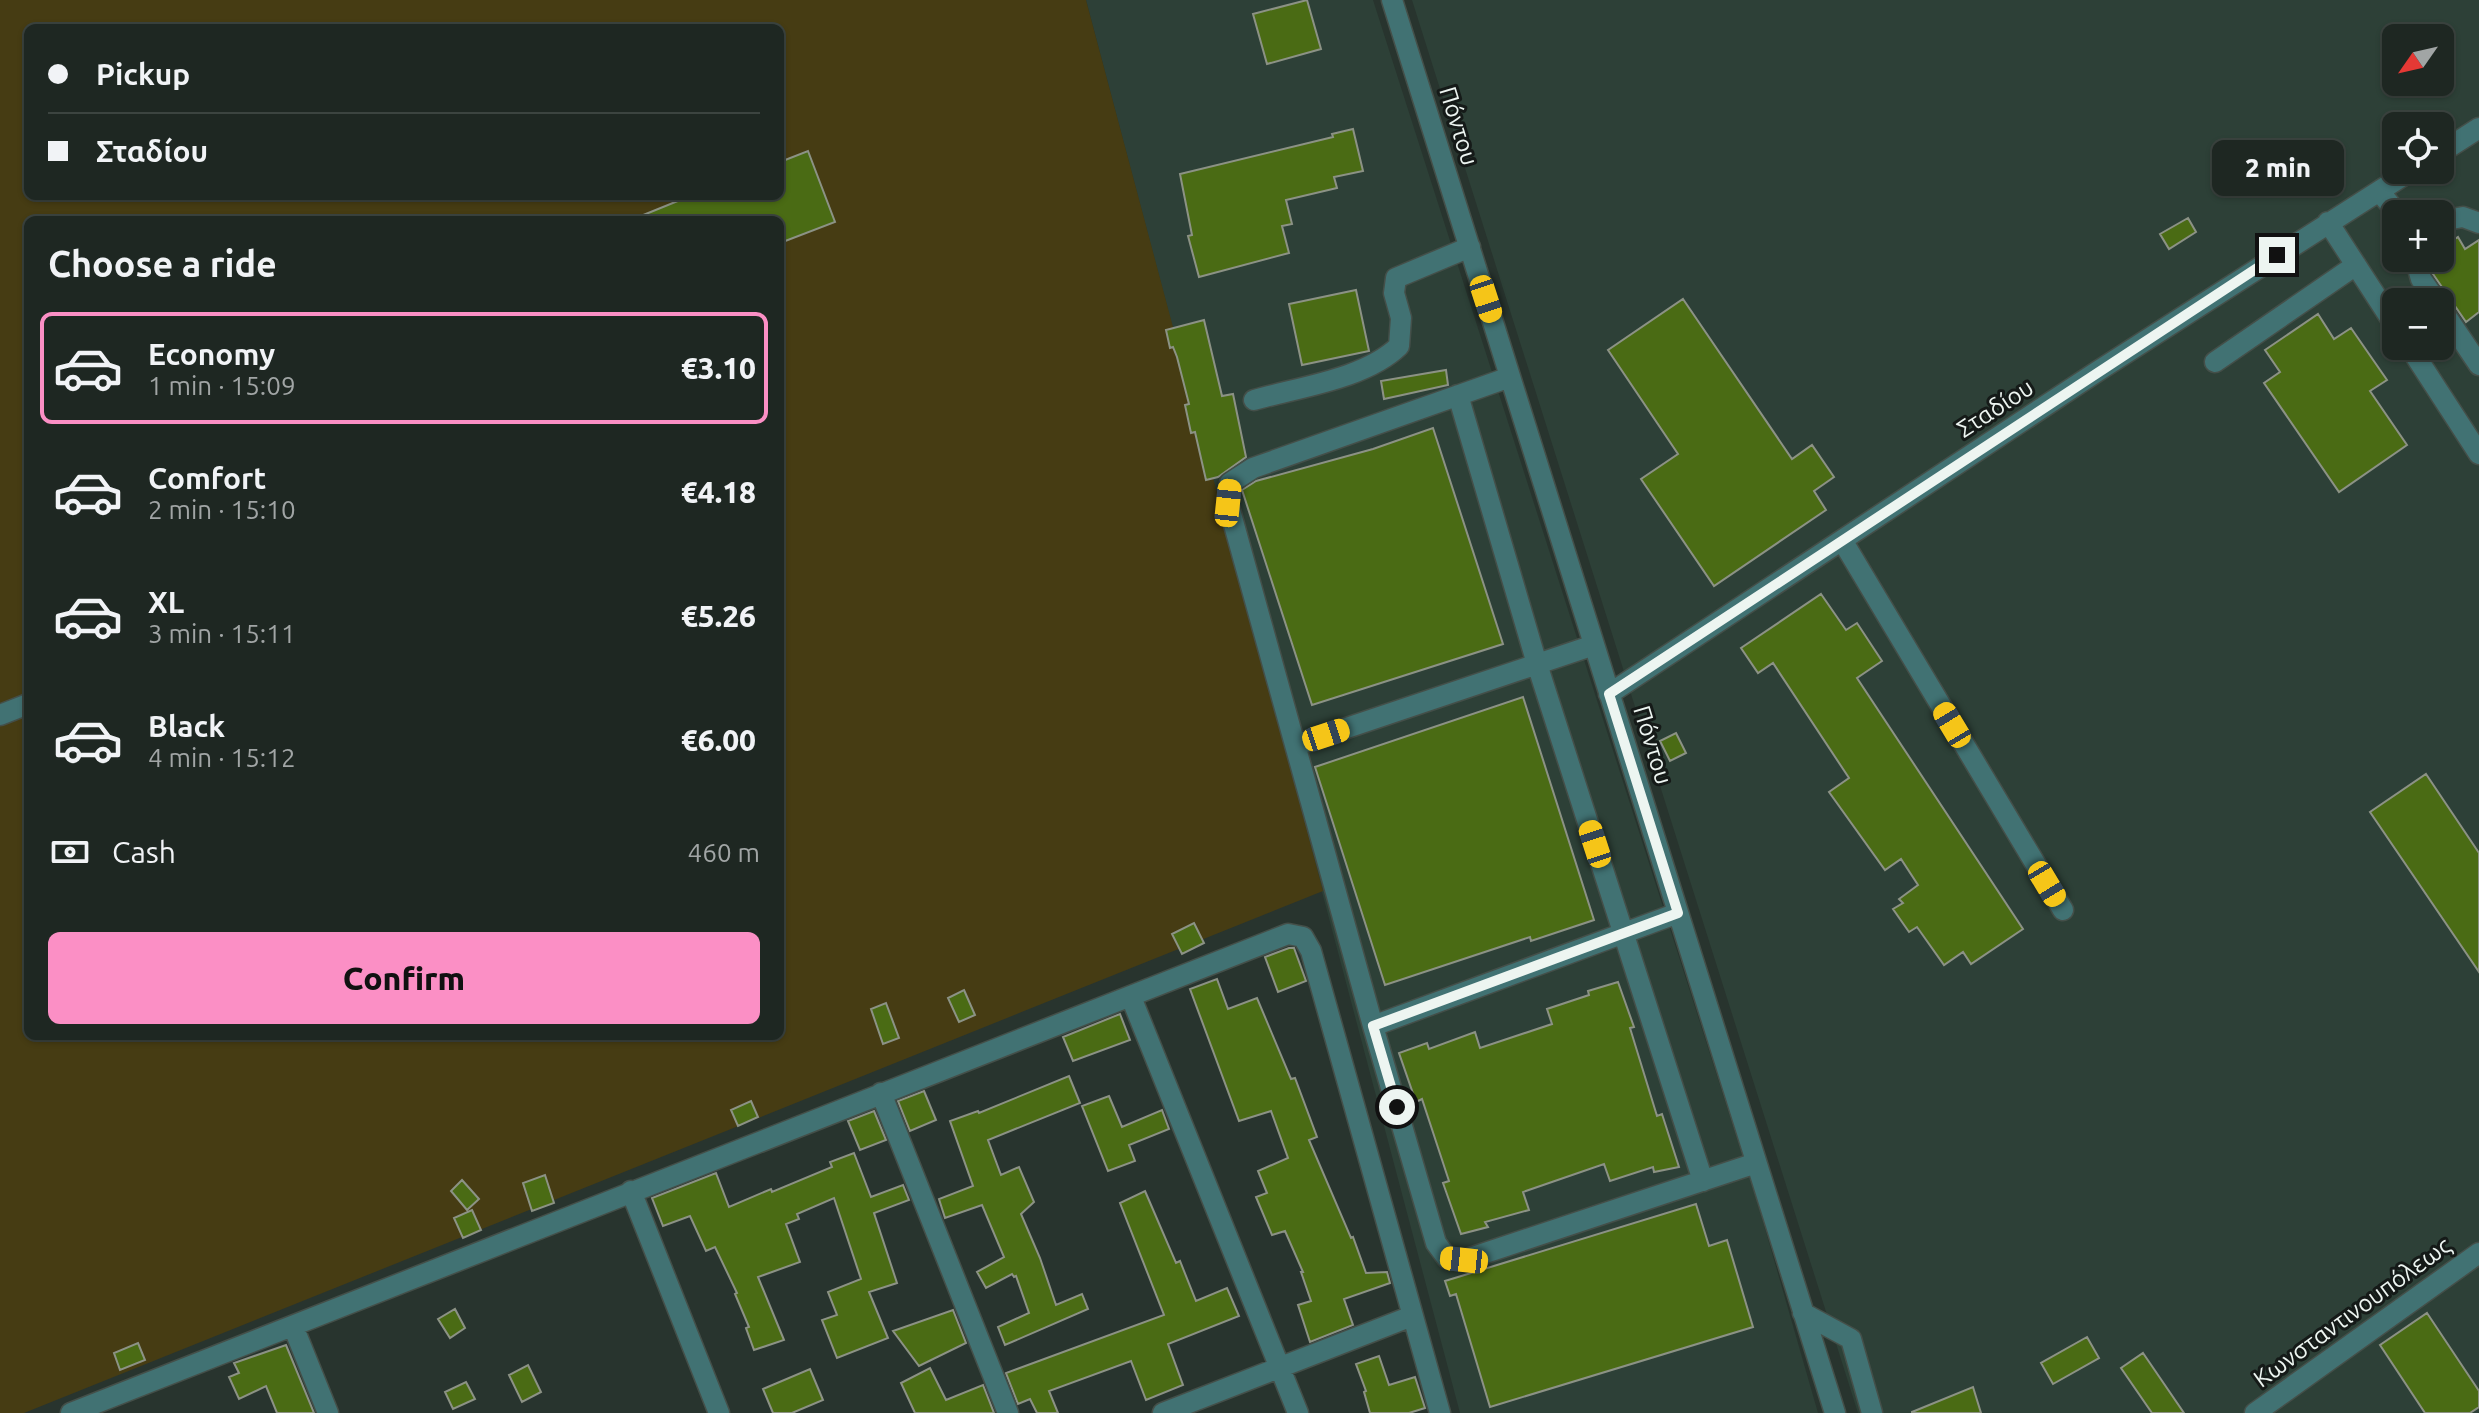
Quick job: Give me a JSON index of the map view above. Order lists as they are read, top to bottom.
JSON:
{
  "streets": {
    "street": ["Πόντου", "Σταδίου", "Κωνσταντινουπόλεως"]
  },
  "crossings": [
    ["Πόντου", "Σταδίου"]
  ],
  "north": "bottom left",
  "page": {
    "map_buttons": ["+", "−"],
    "banner": ["Pickup", "Σταδίου"],
    "bubble": "2 min",
    "heading": "Choose a ride",
    "list": [
      {
        "name": "Economy",
        "note": "1 min · 15:09",
        "value": "€3.10"
      },
      {
        "name": "Comfort",
        "note": "2 min · 15:10",
        "value": "€4.18"
      },
      {
        "name": "XL",
        "note": "3 min · 15:11",
        "value": "€5.26"
      },
      {
        "name": "Black",
        "note": "4 min · 15:12",
        "value": "€6.00"
      }
    ],
    "pay": ["Cash", "460 m"],
    "buttons": "Confirm"
  }
}
